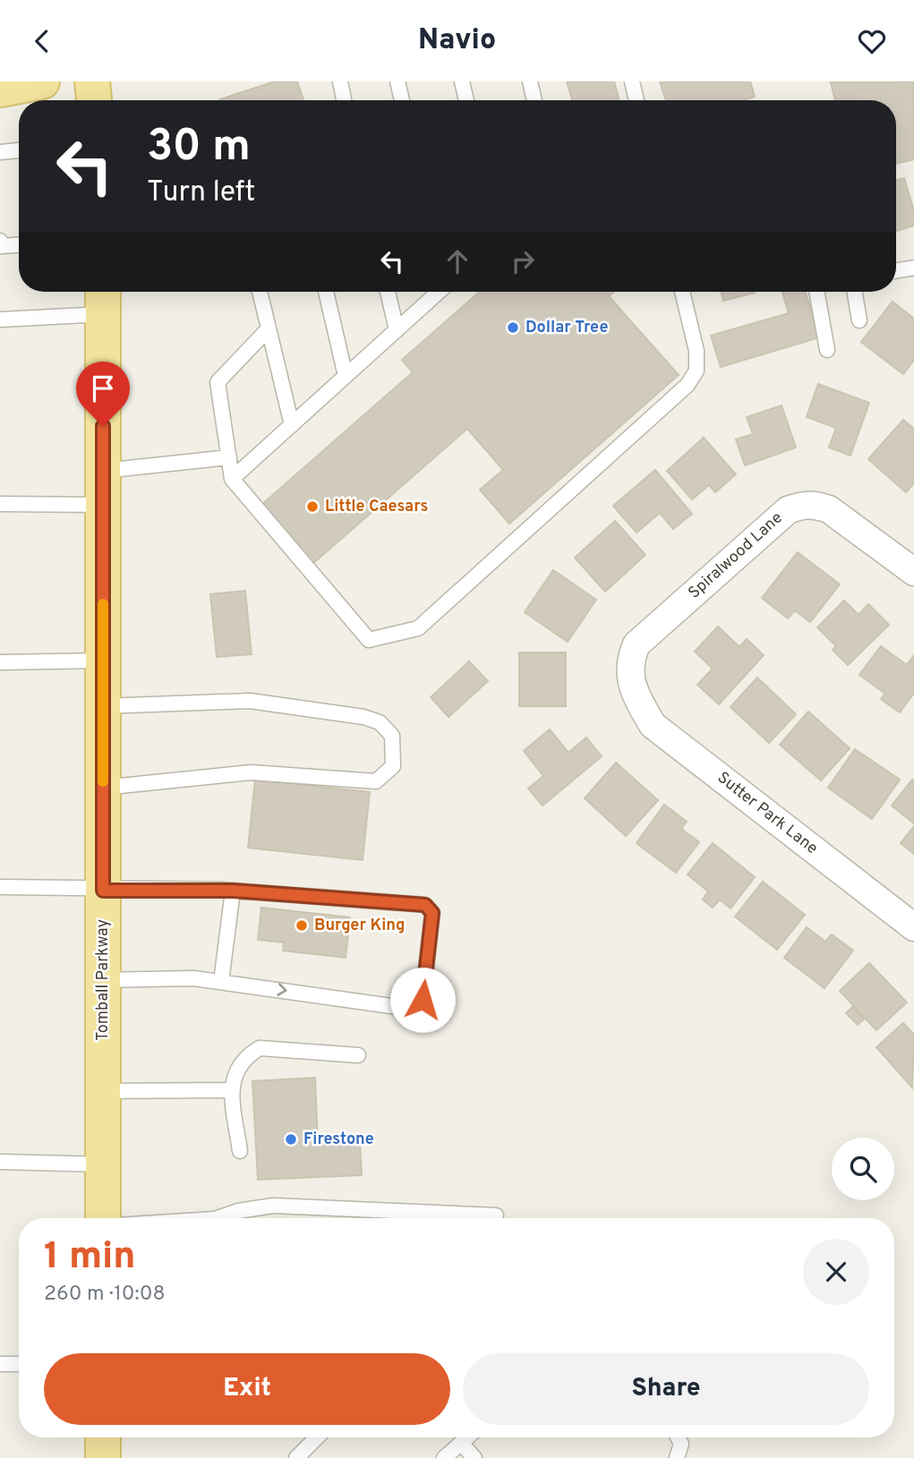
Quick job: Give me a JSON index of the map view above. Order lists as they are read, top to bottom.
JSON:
{
  "streets": {
    "main road": ["Tomball Parkway"],
    "street": ["Spiralwood Lane", "Sutter Park Lane"]
  },
  "crossings": [
    ["Spiralwood Lane", "Sutter Park Lane"]
  ],
  "places": [
    "Dollar Tree",
    "Little Caesars",
    "Burger King",
    "Firestone"
  ],
  "page": {
    "header": "Navio",
    "turn": ["30 m", "Turn left"],
    "heading": ["1 min", "260 m · 10:08"],
    "buttons": ["Exit", "Share"]
  }
}
